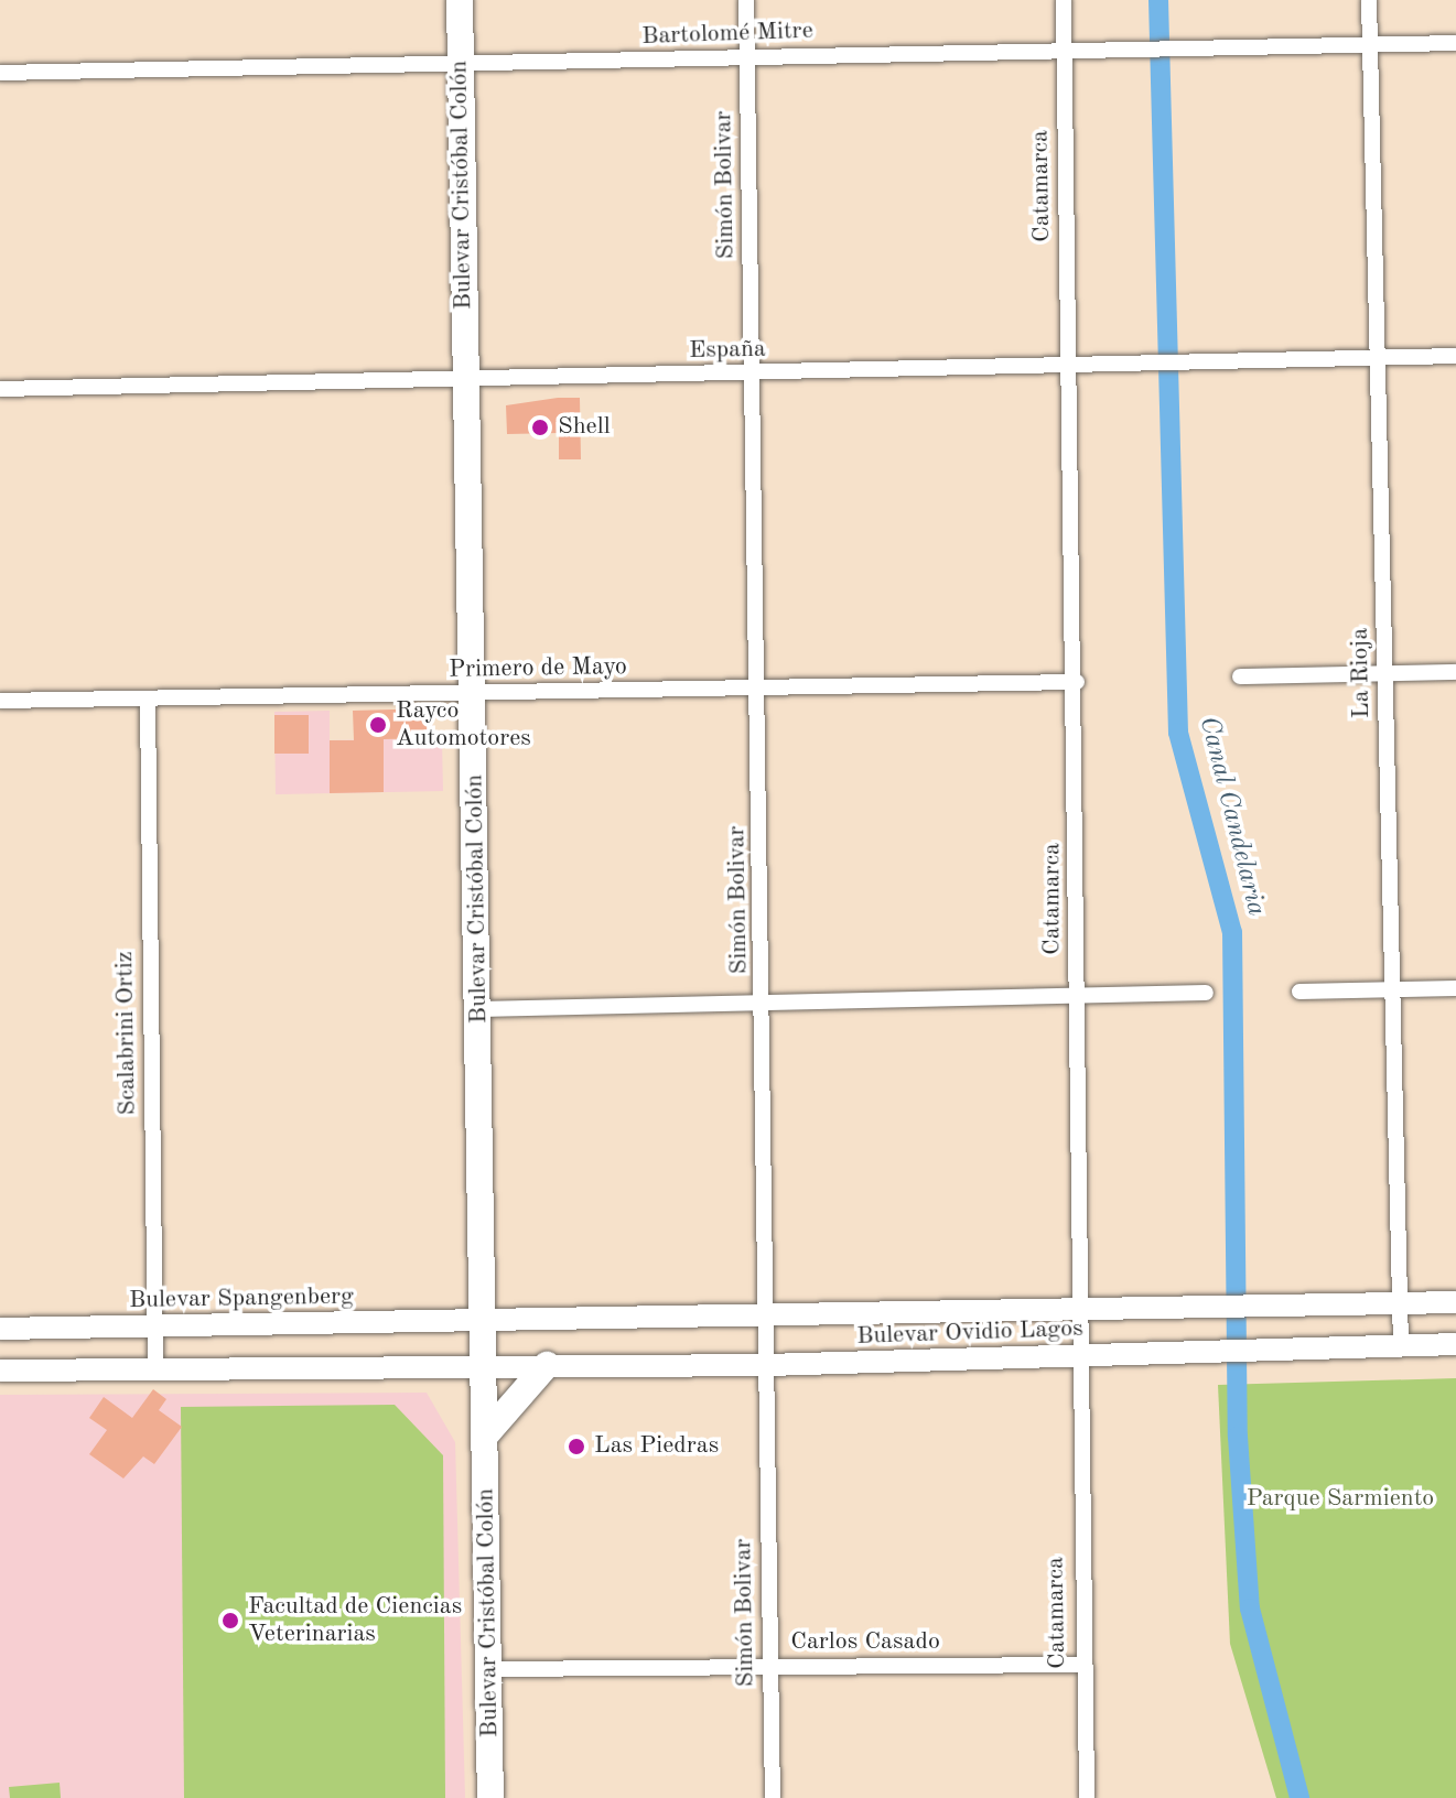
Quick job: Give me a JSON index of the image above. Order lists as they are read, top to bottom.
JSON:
{
  "streets": {
    "highway": ["Bulevar Cristóbal Colón"],
    "main road": ["Bulevar Spangenberg", "Bulevar Ovidio Lagos"],
    "street": [
      "Bartolomé Mitre",
      "Simón Bolivar",
      "Catamarca",
      "España",
      "Primero de Mayo",
      "La Rioja",
      "Scalabrini Ortiz",
      "Carlos Casado"
    ]
  },
  "crossings": [
    ["Bartolomé Mitre", "Bulevar Cristóbal Colón"],
    ["Bartolomé Mitre", "Simón Bolivar"],
    ["Bartolomé Mitre", "Catamarca"],
    ["Bartolomé Mitre", "La Rioja"],
    ["Bulevar Cristóbal Colón", "España"],
    ["Bulevar Cristóbal Colón", "Primero de Mayo"],
    ["Bulevar Cristóbal Colón", "Bulevar Spangenberg"],
    ["Bulevar Cristóbal Colón", "Bulevar Ovidio Lagos"],
    ["Bulevar Cristóbal Colón", "Carlos Casado"],
    ["Simón Bolivar", "España"],
    ["Simón Bolivar", "Primero de Mayo"],
    ["Simón Bolivar", "Bulevar Ovidio Lagos"],
    ["Simón Bolivar", "Carlos Casado"],
    ["Catamarca", "España"],
    ["Catamarca", "Primero de Mayo"],
    ["Catamarca", "Bulevar Ovidio Lagos"],
    ["Catamarca", "Carlos Casado"],
    ["España", "La Rioja"],
    ["Primero de Mayo", "Scalabrini Ortiz"],
    ["La Rioja", "Bulevar Ovidio Lagos"],
    ["Scalabrini Ortiz", "Bulevar Spangenberg"],
    ["Bulevar Spangenberg", "Bulevar Ovidio Lagos"]
  ],
  "water": ["Canal Candelaria"],
  "parks": ["Parque Sarmiento"],
  "places": [
    "Shell",
    "Rayco Automotores",
    "Las Piedras",
    "Facultad de Ciencias Veterinarias"
  ]
}
